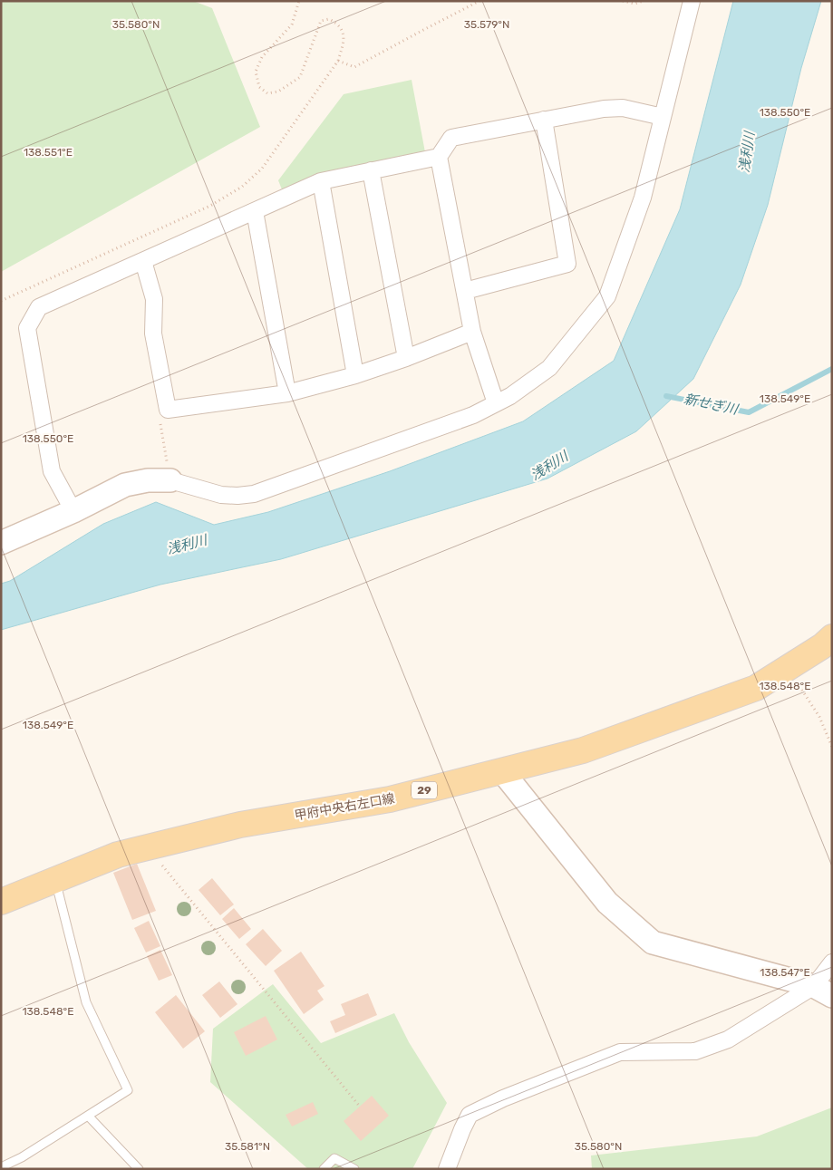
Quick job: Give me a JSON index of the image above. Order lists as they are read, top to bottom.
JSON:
{
  "streets": {
    "main road": ["29", "甲府中央右左口線"]
  },
  "water": ["浅利川", "新せぎ川"],
  "coordinates": [
    "35.579°N",
    "35.580°N",
    "138.550°E",
    "138.551°E",
    "138.549°E",
    "138.548°E",
    "138.547°E",
    "35.581°N"
  ]
}
